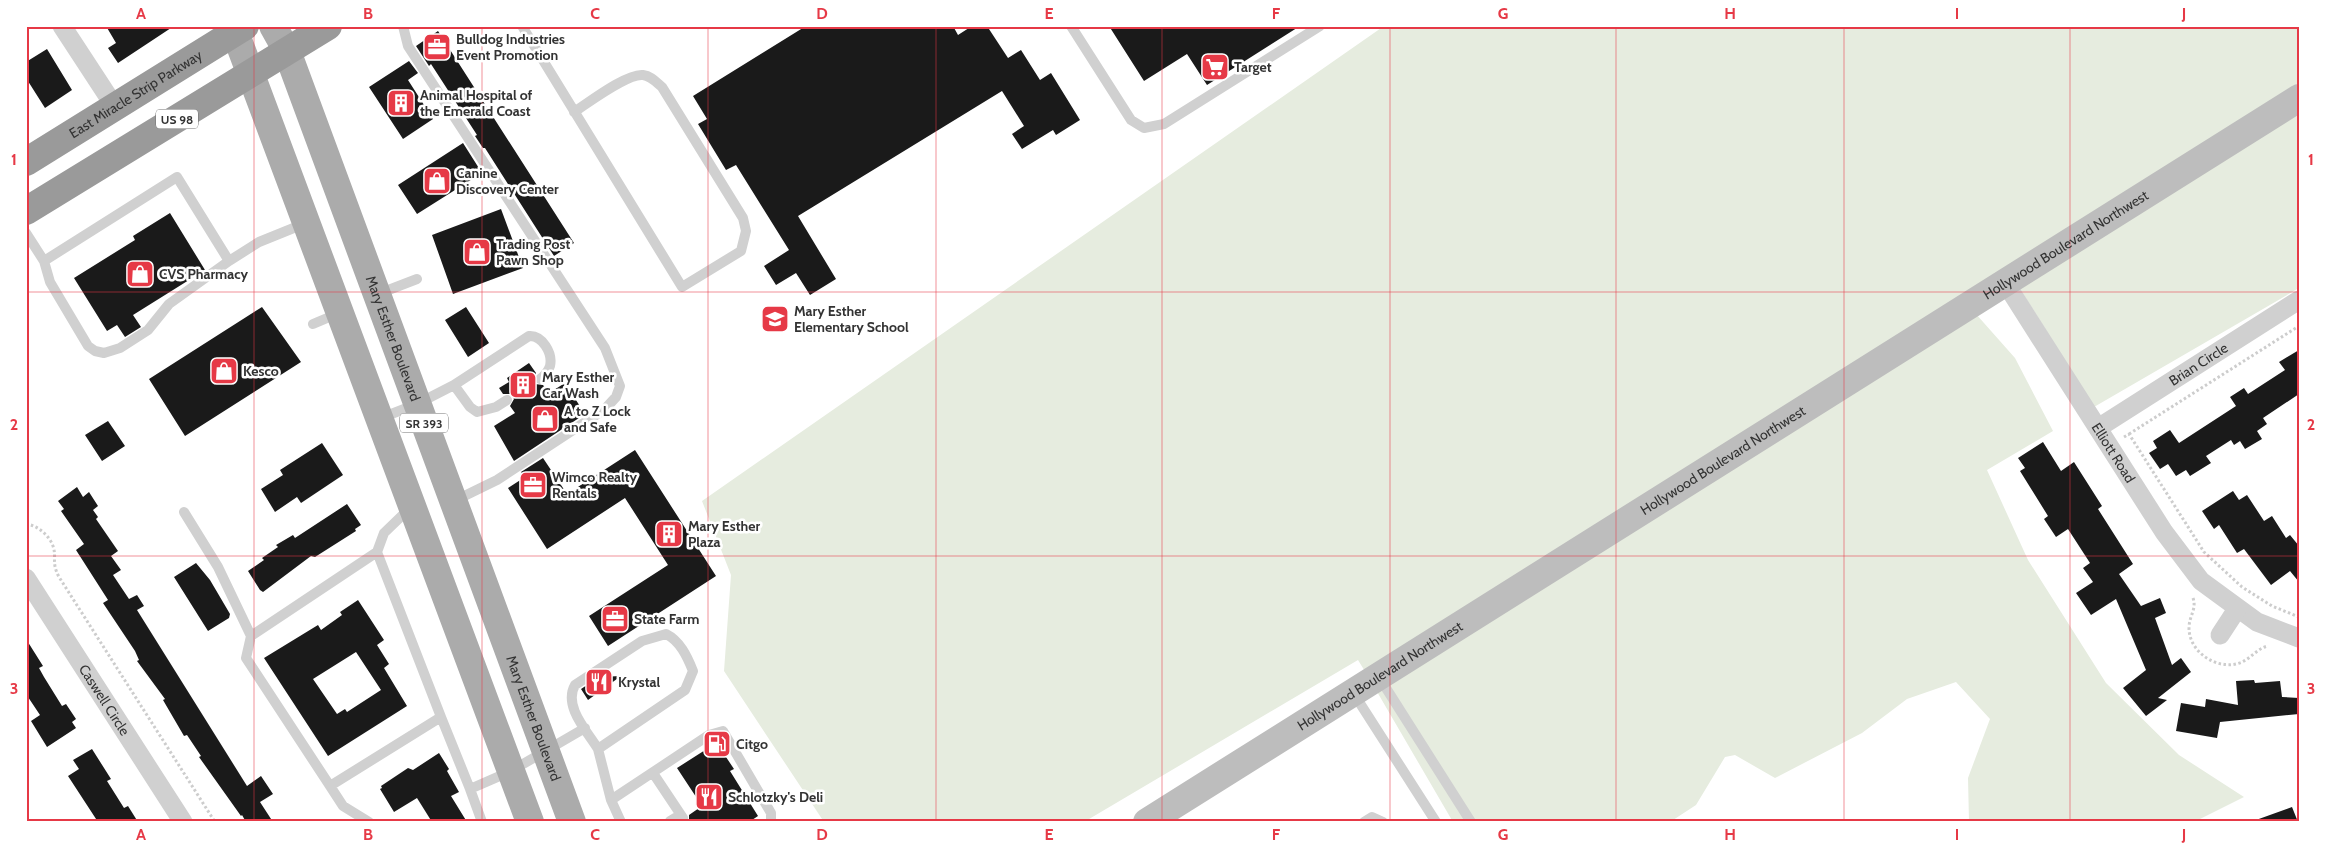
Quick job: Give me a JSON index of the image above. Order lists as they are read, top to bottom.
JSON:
{
  "streets": {
    "highway": ["East Miracle Strip Parkway", "US 98"],
    "main road": ["Mary Esther Boulevard", "SR 393"],
    "street": [
      "Hollywood Boulevard Northwest",
      "Brian Circle",
      "Elliott Road",
      "Caswell Circle"
    ]
  },
  "crossings": [
    ["East Miracle Strip Parkway", "SR 393"],
    ["US 98", "Mary Esther Boulevard"],
    ["US 98", "SR 393"],
    ["Hollywood Boulevard Northwest", "Elliott Road"],
    ["Brian Circle", "Elliott Road"]
  ],
  "places": {
    "office": ["Bulldog Industries Event Promotion", "Wimco Realty Rentals", "State Farm"],
    "supermarket": ["Target"],
    "building": ["Animal Hospital of the Emerald Coast", "Mary Esther Car Wash", "Mary Esther Plaza"],
    "shop": [
      "Canine Discovery Center",
      "Trading Post Pawn Shop",
      "CVS Pharmacy",
      "Kesco",
      "A to Z Lock and Safe"
    ],
    "school or university": ["Mary Esther Elementary School"],
    "restaurant": ["Krystal", "Schlotzky's Deli"],
    "fuel station": ["Citgo"]
  },
  "grid": {
    "columns": [
      "A",
      "B",
      "C",
      "D",
      "E",
      "F",
      "G",
      "H",
      "I",
      "J"
    ],
    "rows": ["1", "2", "3"]
  }
}
